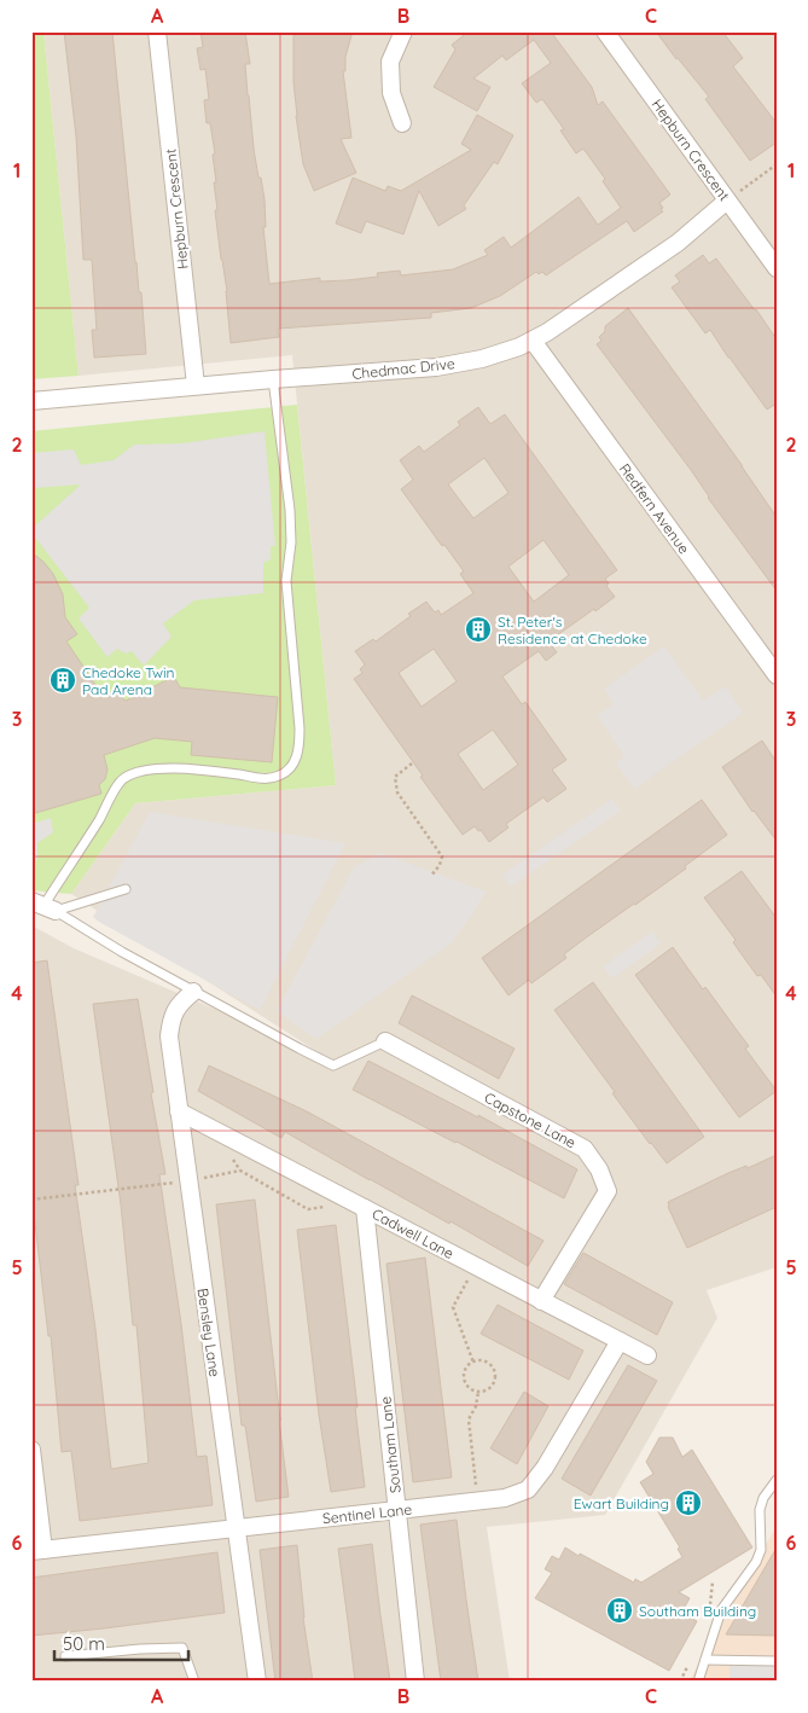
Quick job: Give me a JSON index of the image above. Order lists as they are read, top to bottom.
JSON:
{
  "streets": {
    "street": [
      "Hepburn Crescent",
      "Chedmac Drive",
      "Redfern Avenue",
      "Capstone Lane",
      "Cadwell Lane",
      "Bensley Lane",
      "Southam Lane",
      "Sentinel Lane"
    ]
  },
  "crossings": [
    ["Hepburn Crescent", "Chedmac Drive"],
    ["Chedmac Drive", "Redfern Avenue"],
    ["Capstone Lane", "Cadwell Lane"],
    ["Cadwell Lane", "Bensley Lane"],
    ["Cadwell Lane", "Southam Lane"],
    ["Cadwell Lane", "Sentinel Lane"],
    ["Bensley Lane", "Sentinel Lane"],
    ["Southam Lane", "Sentinel Lane"]
  ],
  "places": {
    "building": [
      "St. Peter's Residence at Chedoke",
      "Chedoke Twin Pad Arena",
      "Ewart Building",
      "Southam Building"
    ]
  },
  "scale_bar": "50 m",
  "grid": {
    "columns": ["A", "B", "C"],
    "rows": [
      "1",
      "2",
      "3",
      "4",
      "5",
      "6"
    ]
  }
}
